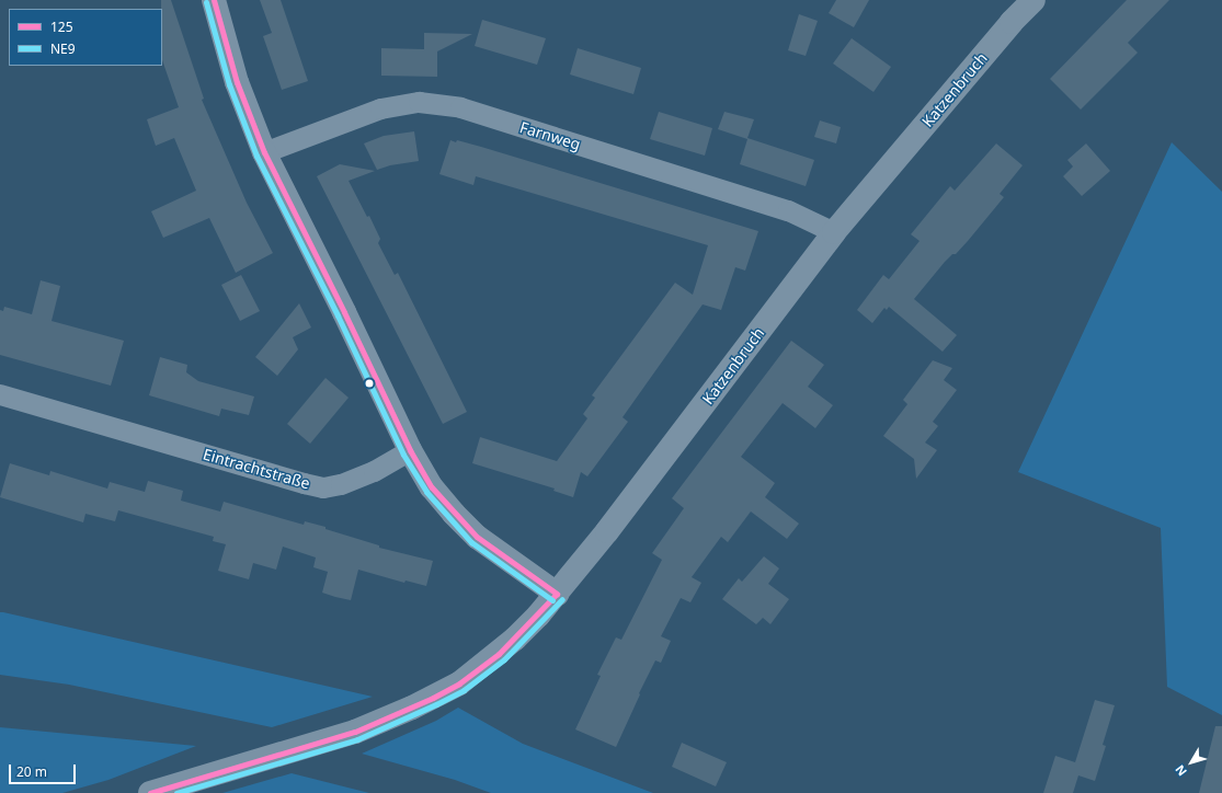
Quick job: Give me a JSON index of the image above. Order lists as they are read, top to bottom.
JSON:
{
  "streets": {
    "street": ["Katzenbruch", "Farnweg", "Eintrachtstraße"]
  },
  "crossings": [
    ["Katzenbruch", "Farnweg"]
  ],
  "lines": ["transit line 125", "transit line NE9"],
  "legend": ["125", "NE9"],
  "scale_bar": "20 m",
  "north": "bottom left"
}
